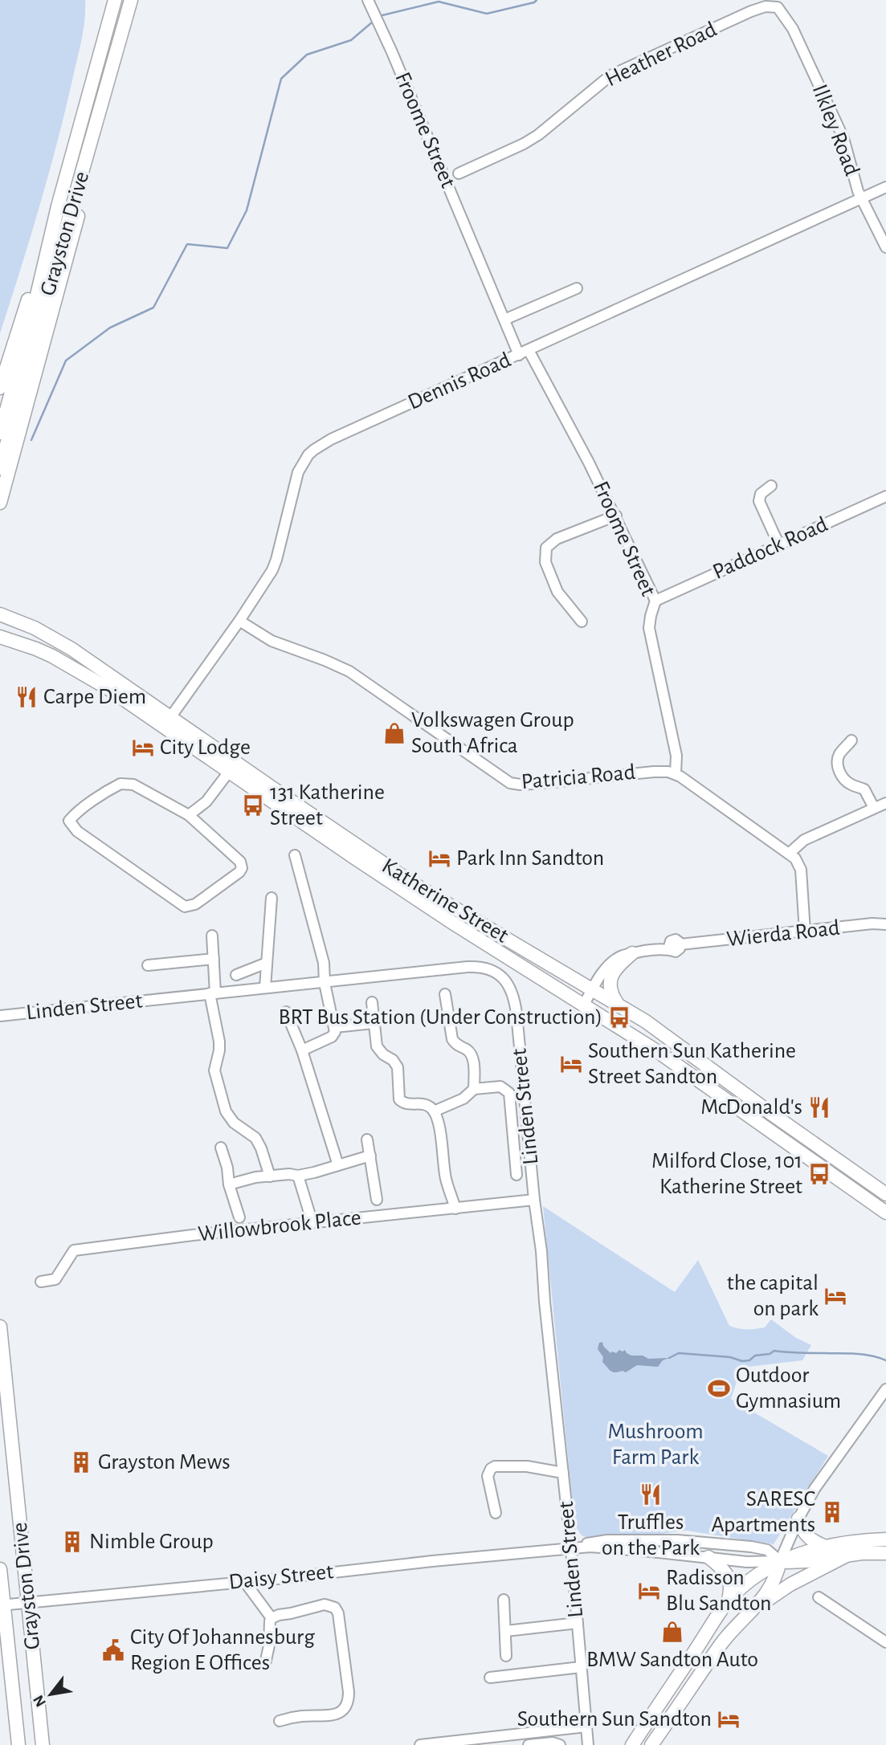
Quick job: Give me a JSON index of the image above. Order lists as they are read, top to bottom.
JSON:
{
  "streets": {
    "main road": ["Grayston Drive", "Katherine Street"],
    "street": [
      "Heather Road",
      "Froome Street",
      "Ilkley Road",
      "Dennis Road",
      "Paddock Road",
      "Patricia Road",
      "Wierda Road",
      "Linden Street",
      "Willowbrook Place",
      "Daisy Street"
    ]
  },
  "crossings": [
    ["Heather Road", "Ilkley Road"],
    ["Froome Street", "Dennis Road"],
    ["Froome Street", "Paddock Road"],
    ["Froome Street", "Patricia Road"],
    ["Ilkley Road", "Dennis Road"],
    ["Grayston Drive", "Daisy Street"],
    ["Dennis Road", "Patricia Road"],
    ["Dennis Road", "Katherine Street"],
    ["Katherine Street", "Wierda Road"],
    ["Linden Street", "Willowbrook Place"],
    ["Linden Street", "Daisy Street"]
  ],
  "parks": ["Mushroom Farm Park"],
  "places": {
    "restaurant": ["Carpe Diem", "McDonald's", "Truffles on the Park"],
    "shop": ["Volkswagen Group South Africa", "BMW Sandton Auto"],
    "hotel": [
      "City Lodge",
      "Park Inn Sandton",
      "Southern Sun Katherine Street Sandton",
      "the capital on park",
      "Radisson Blu Sandton",
      "Southern Sun Sandton"
    ],
    "bus stop": ["131 Katherine Street", "BRT Bus Station (Under Construction)", "Milford Close, 101 Katherine Street"],
    "sports": ["Outdoor Gymnasium"],
    "building": ["Grayston Mews", "SARESC Apartments", "Nimble Group"],
    "public building": ["City Of Johannesburg Region E Offices"]
  },
  "north": "bottom left"
}
